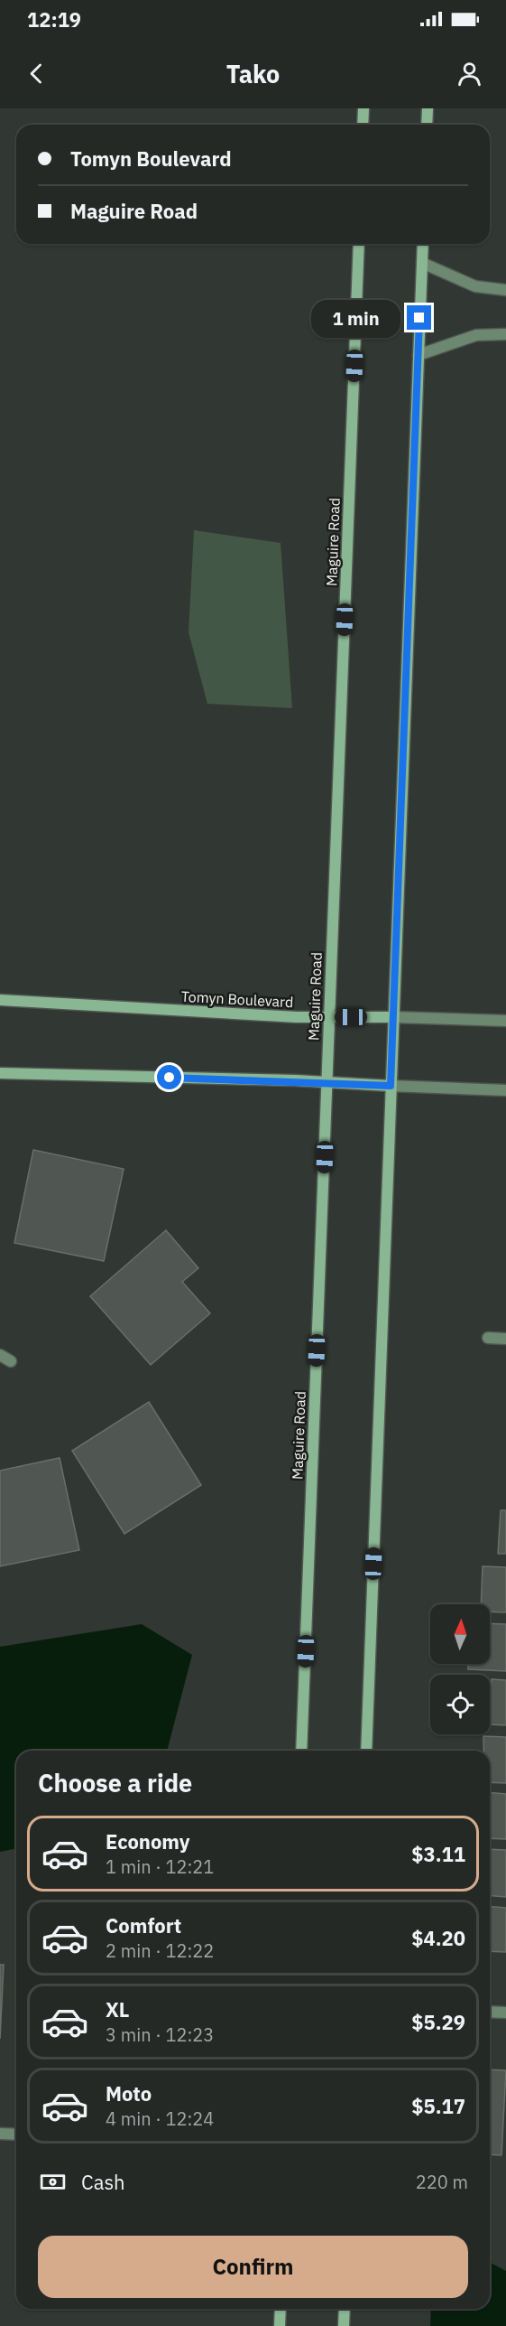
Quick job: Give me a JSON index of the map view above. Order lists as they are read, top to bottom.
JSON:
{
  "streets": {
    "main road": ["Maguire Road", "Tomyn Boulevard"]
  },
  "crossings": [
    ["Maguire Road", "Tomyn Boulevard"]
  ],
  "north": "top",
  "page": {
    "status": "12:19",
    "header": "Tako",
    "banner": ["Tomyn Boulevard", "Maguire Road"],
    "bubble": "1 min",
    "heading": "Choose a ride",
    "list": [
      {
        "name": "Economy",
        "note": "1 min · 12:21",
        "value": "$3.11"
      },
      {
        "name": "Comfort",
        "note": "2 min · 12:22",
        "value": "$4.20"
      },
      {
        "name": "XL",
        "note": "3 min · 12:23",
        "value": "$5.29"
      },
      {
        "name": "Moto",
        "note": "4 min · 12:24",
        "value": "$5.17"
      }
    ],
    "pay": ["Cash", "220 m"],
    "buttons": "Confirm"
  }
}
